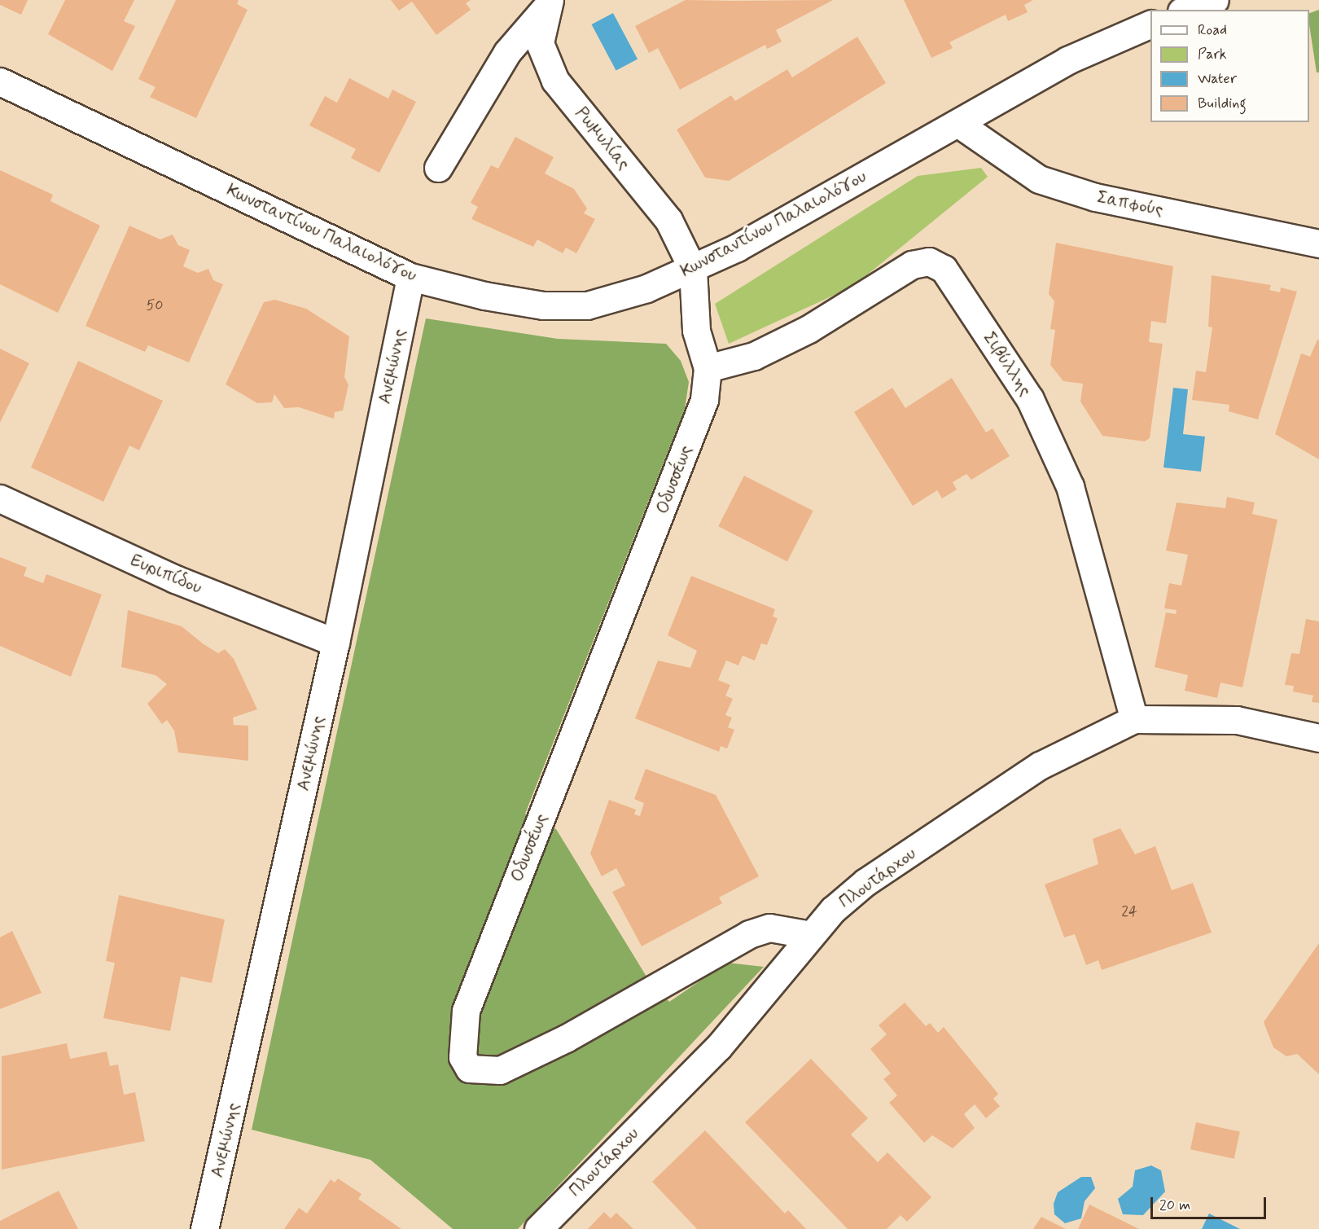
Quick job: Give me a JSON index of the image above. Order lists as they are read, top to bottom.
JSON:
{
  "streets": {
    "street": [
      "Ρωμυλίας",
      "Σαπφούς",
      "Κωνσταντίνου Παλαιολόγου",
      "Σιβύλλης",
      "Ανεμώνης",
      "Οδυσσέως",
      "Ευριπίδου",
      "Πλουτάρχου"
    ]
  },
  "crossings": [
    ["Ρωμυλίας", "Κωνσταντίνου Παλαιολόγου"],
    ["Ρωμυλίας", "Οδυσσέως"],
    ["Σαπφούς", "Κωνσταντίνου Παλαιολόγου"],
    ["Κωνσταντίνου Παλαιολόγου", "Ανεμώνης"],
    ["Κωνσταντίνου Παλαιολόγου", "Οδυσσέως"],
    ["Σιβύλλης", "Οδυσσέως"],
    ["Σιβύλλης", "Πλουτάρχου"],
    ["Ανεμώνης", "Ευριπίδου"],
    ["Οδυσσέως", "Πλουτάρχου"]
  ],
  "house_numbers": ["50", "24"],
  "legend": [
    "Road",
    "Park",
    "Water",
    "Building"
  ],
  "scale_bar": "20 m"
}
